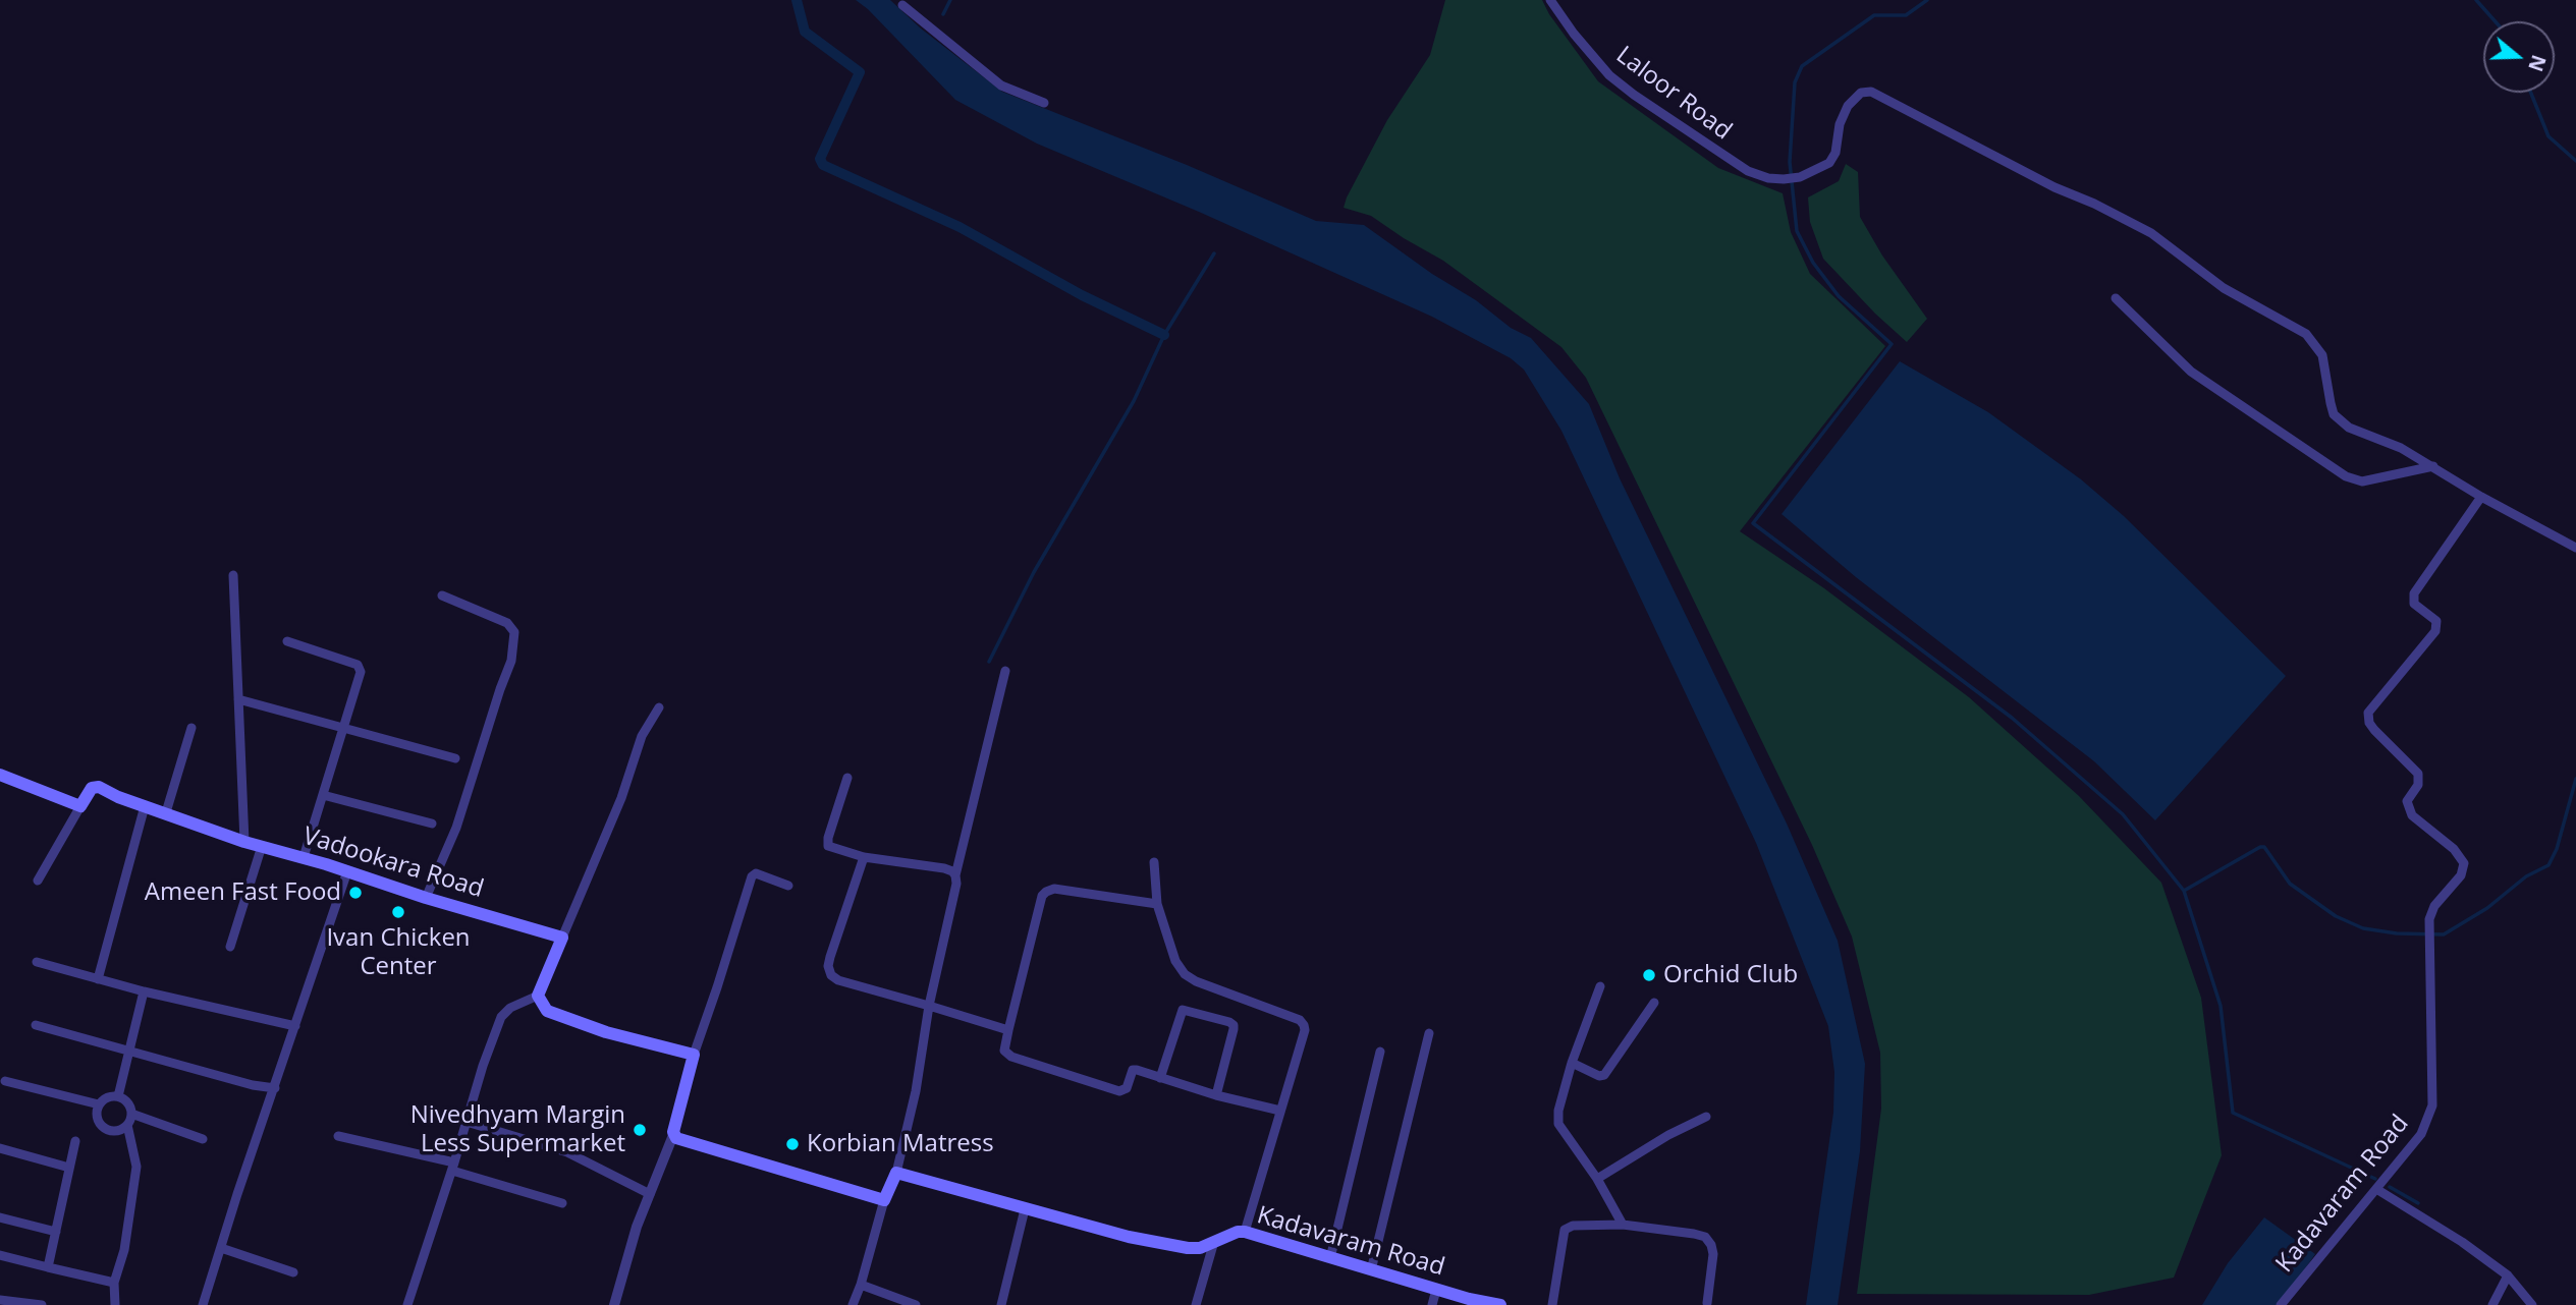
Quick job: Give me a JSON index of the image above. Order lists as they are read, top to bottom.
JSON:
{
  "streets": {
    "main road": ["Vadookara Road", "Kadavaram Road"],
    "street": ["Laloor Road"]
  },
  "places": [
    "Ameen Fast Food",
    "Ivan Chicken Center",
    "Orchid Club",
    "Nivedhyam Margin Less Supermarket",
    "Korbian Matress"
  ],
  "north": "right"
}
